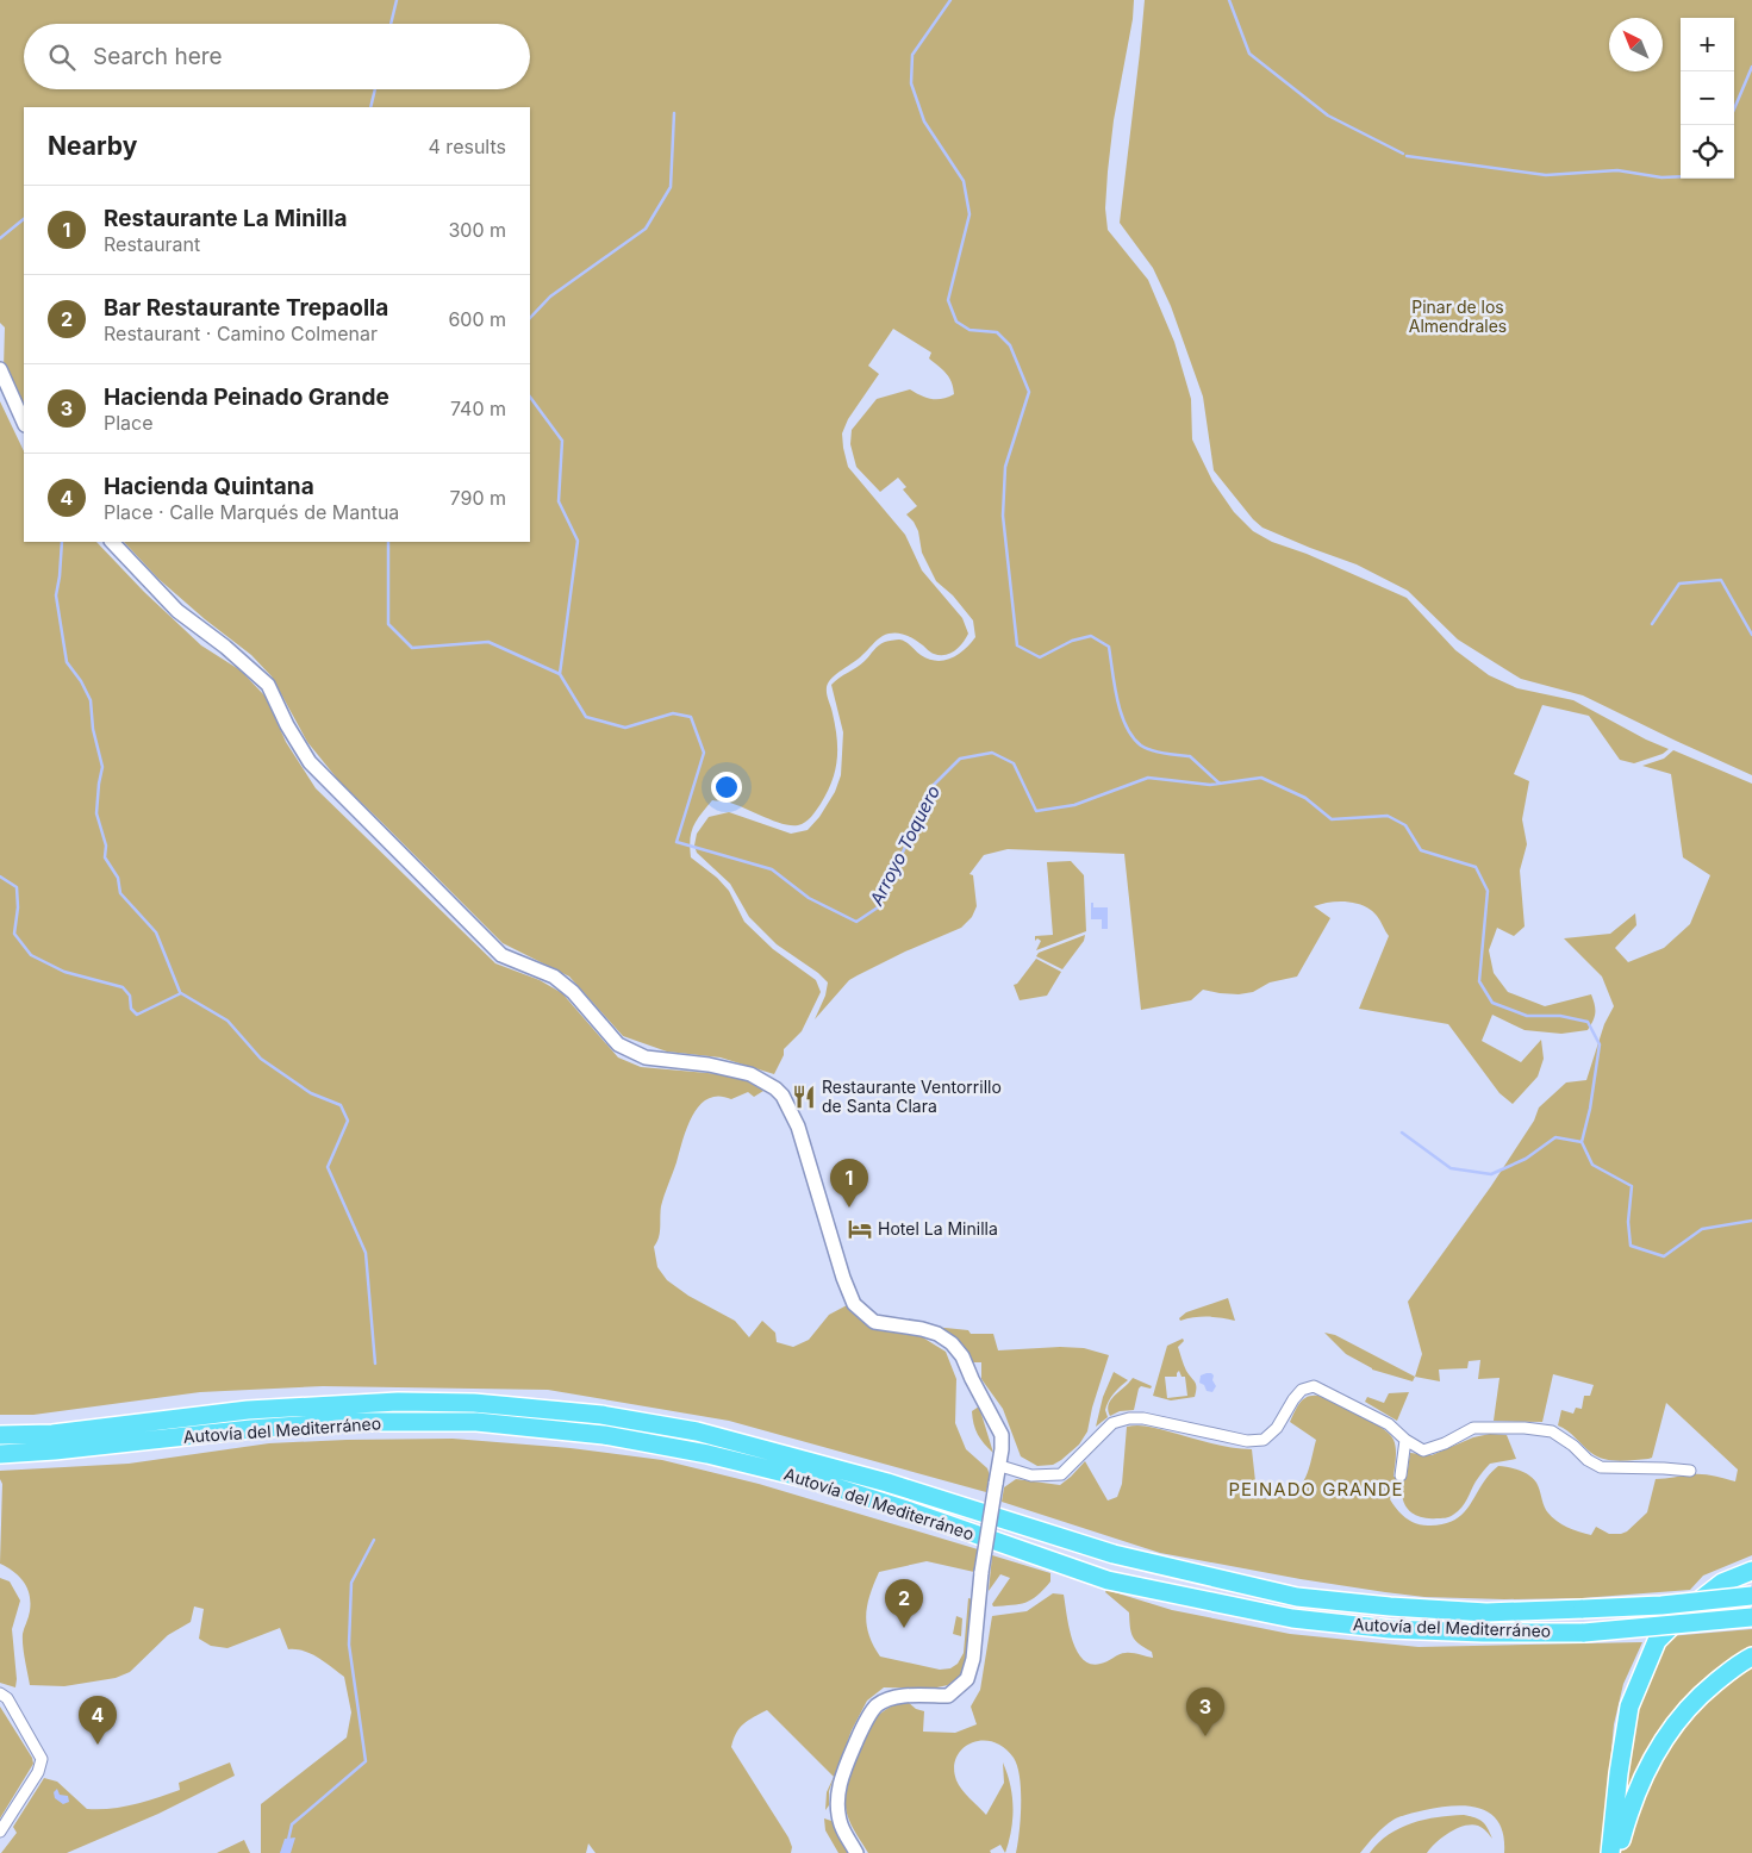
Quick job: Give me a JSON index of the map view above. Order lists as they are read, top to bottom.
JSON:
{
  "streets": {
    "highway": ["Autovía del Mediterráneo"]
  },
  "districts": ["PEINADO GRANDE"],
  "water": ["Arroyo Toquero"],
  "parks": ["Pinar de los Almendrales"],
  "places": {
    "restaurant": ["Restaurante Ventorrillo de Santa Clara"],
    "hotel": ["Hotel La Minilla"]
  },
  "north": "top left",
  "page": {
    "map_buttons": ["+", "−"],
    "search": "Search here",
    "heading": ["Nearby", "4 results"],
    "list": [
      {
        "mark": "1",
        "name": "Restaurante La Minilla",
        "note": "Restaurant",
        "value": "300 m"
      },
      {
        "mark": "2",
        "name": "Bar Restaurante Trepaolla",
        "note": "Restaurant · Camino Colmenar",
        "value": "600 m"
      },
      {
        "mark": "3",
        "name": "Hacienda Peinado Grande",
        "note": "Place",
        "value": "740 m"
      },
      {
        "mark": "4",
        "name": "Hacienda Quintana",
        "note": "Place · Calle Marqués de Mantua",
        "value": "790 m"
      }
    ],
    "pins": [
      "1",
      "2",
      "3",
      "4"
    ]
  }
}
